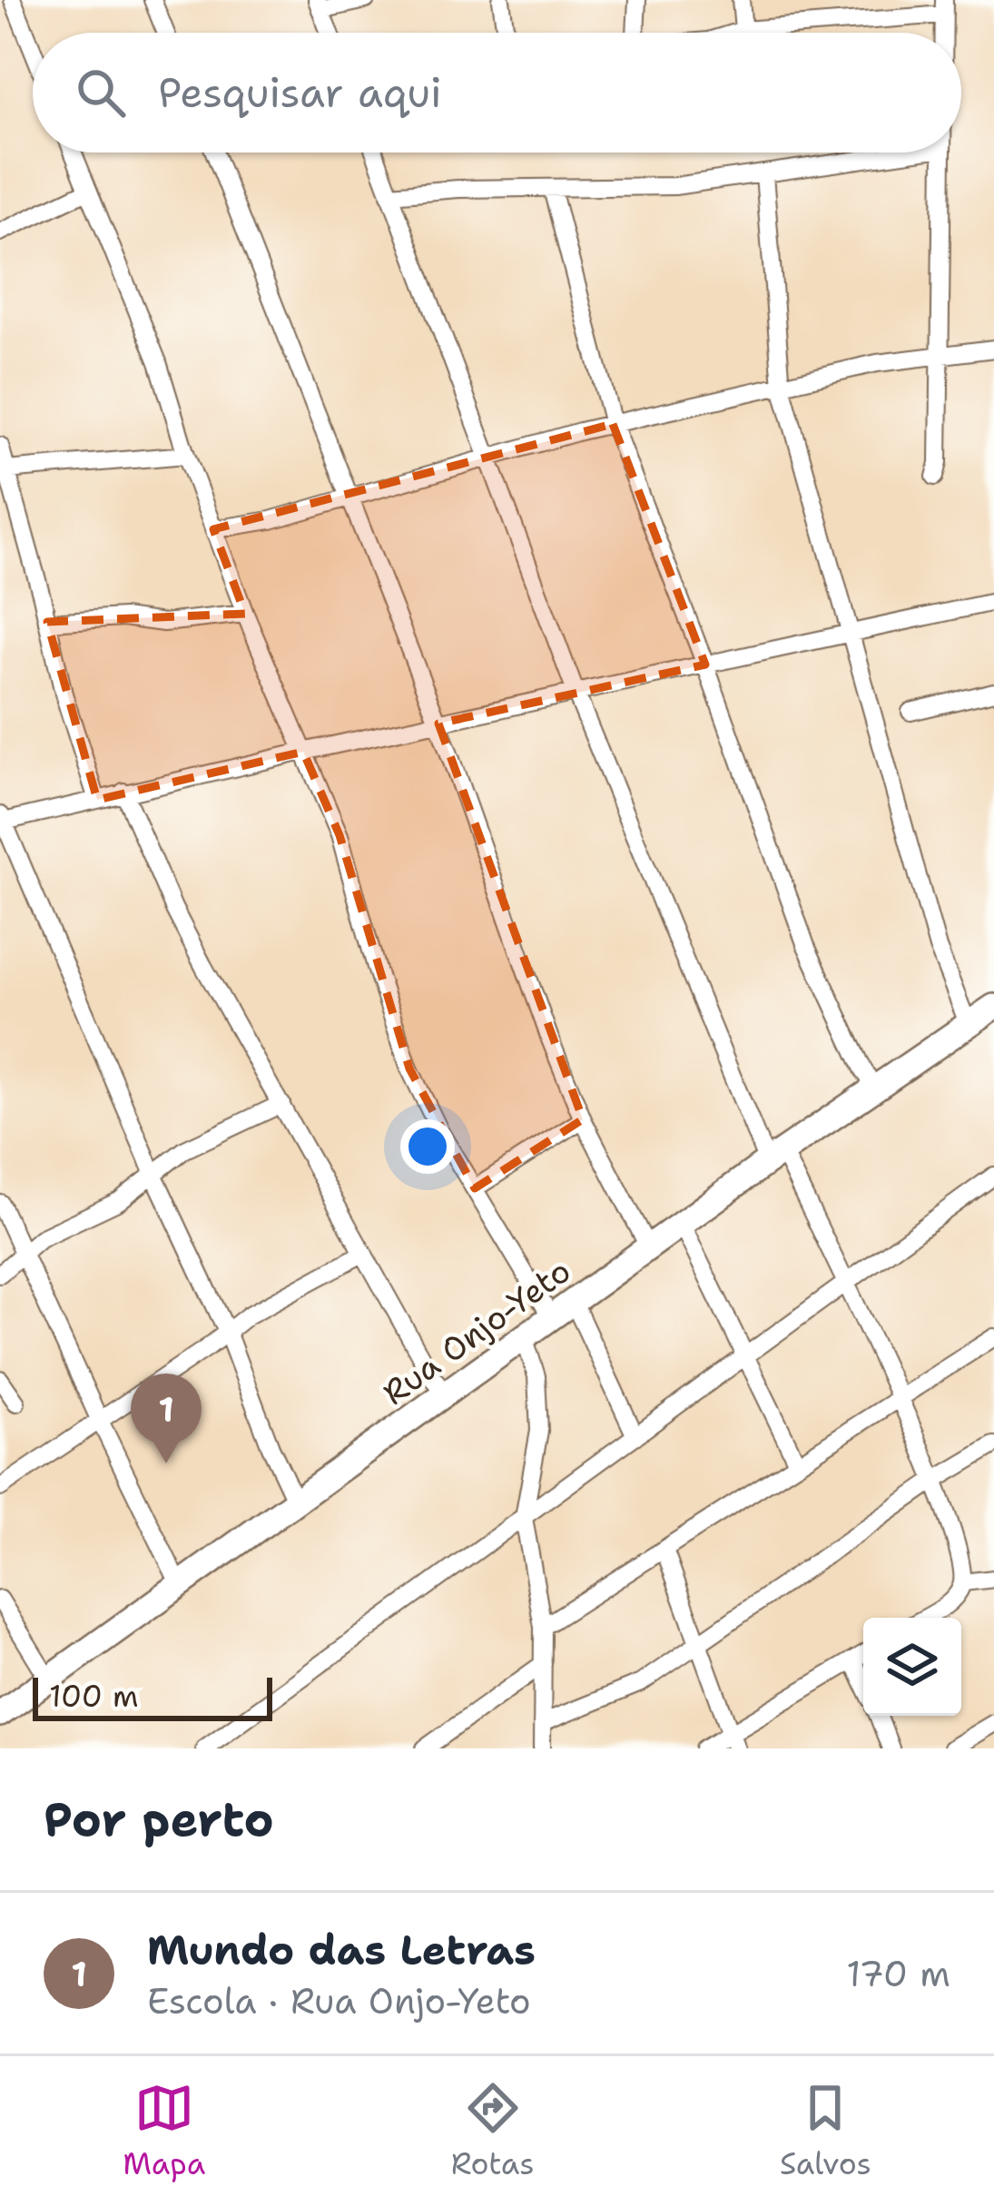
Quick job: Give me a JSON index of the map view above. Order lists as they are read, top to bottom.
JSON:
{
  "streets": {
    "main road": ["Rua Onjo-Yeto"]
  },
  "scale_bar": "100 m",
  "page": {
    "search": "Pesquisar aqui",
    "pins": "1",
    "scale": "100 m",
    "heading": "Por perto",
    "list": [
      {
        "mark": "1",
        "name": "Mundo das Letras",
        "note": "Escola · Rua Onjo-Yeto",
        "value": "170 m"
      }
    ],
    "nav": ["Mapa", "Rotas", "Salvos"]
  }
}
